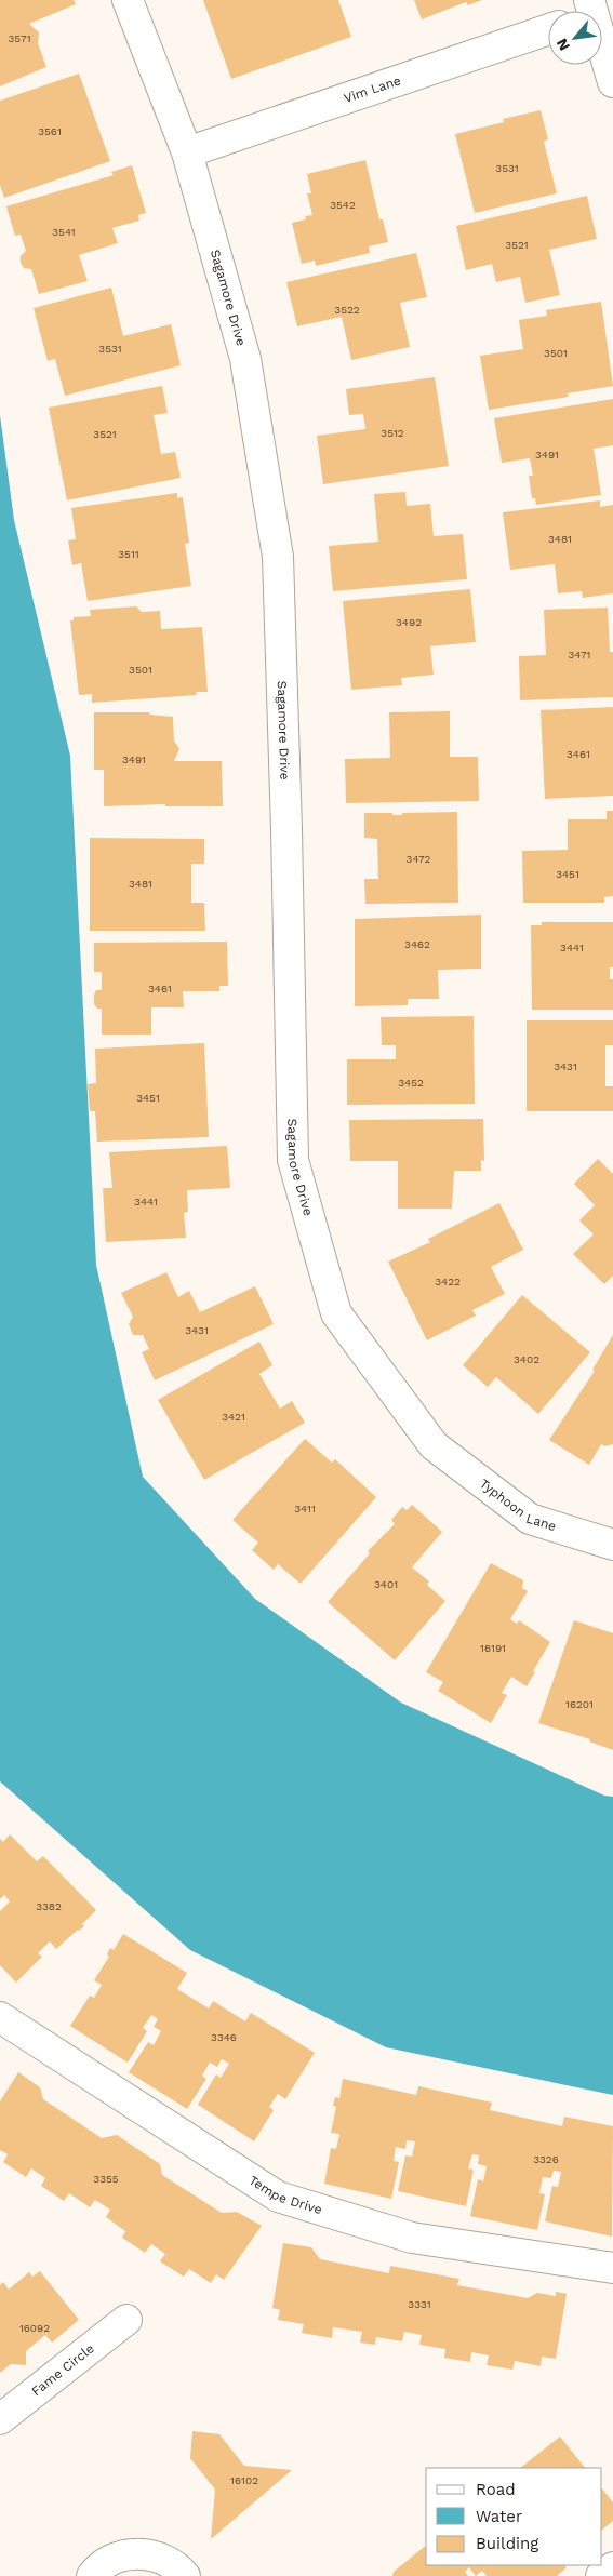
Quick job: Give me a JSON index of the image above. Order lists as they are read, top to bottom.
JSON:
{
  "streets": {
    "street": [
      "Vim Lane",
      "Sagamore Drive",
      "Typhoon Lane",
      "Tempe Drive",
      "Fame Circle"
    ]
  },
  "crossings": [
    ["Vim Lane", "Sagamore Drive"],
    ["Sagamore Drive", "Typhoon Lane"]
  ],
  "house_numbers": [
    "3571",
    "3561",
    "3531",
    "3542",
    "3541",
    "3521",
    "3522",
    "3531",
    "3501",
    "3512",
    "3521",
    "3491",
    "3481",
    "3511",
    "3492",
    "3471",
    "3501",
    "3461",
    "3491",
    "3472",
    "3451",
    "3481",
    "3462",
    "3441",
    "3461",
    "3431",
    "3452",
    "3451",
    "3441",
    "3422",
    "3431",
    "3402",
    "3421",
    "3411",
    "3401",
    "16191",
    "16201",
    "3382",
    "3346",
    "3326",
    "3355",
    "3331",
    "16092",
    "16102"
  ],
  "legend": ["Road", "Water", "Building"],
  "north": "bottom left"
}
